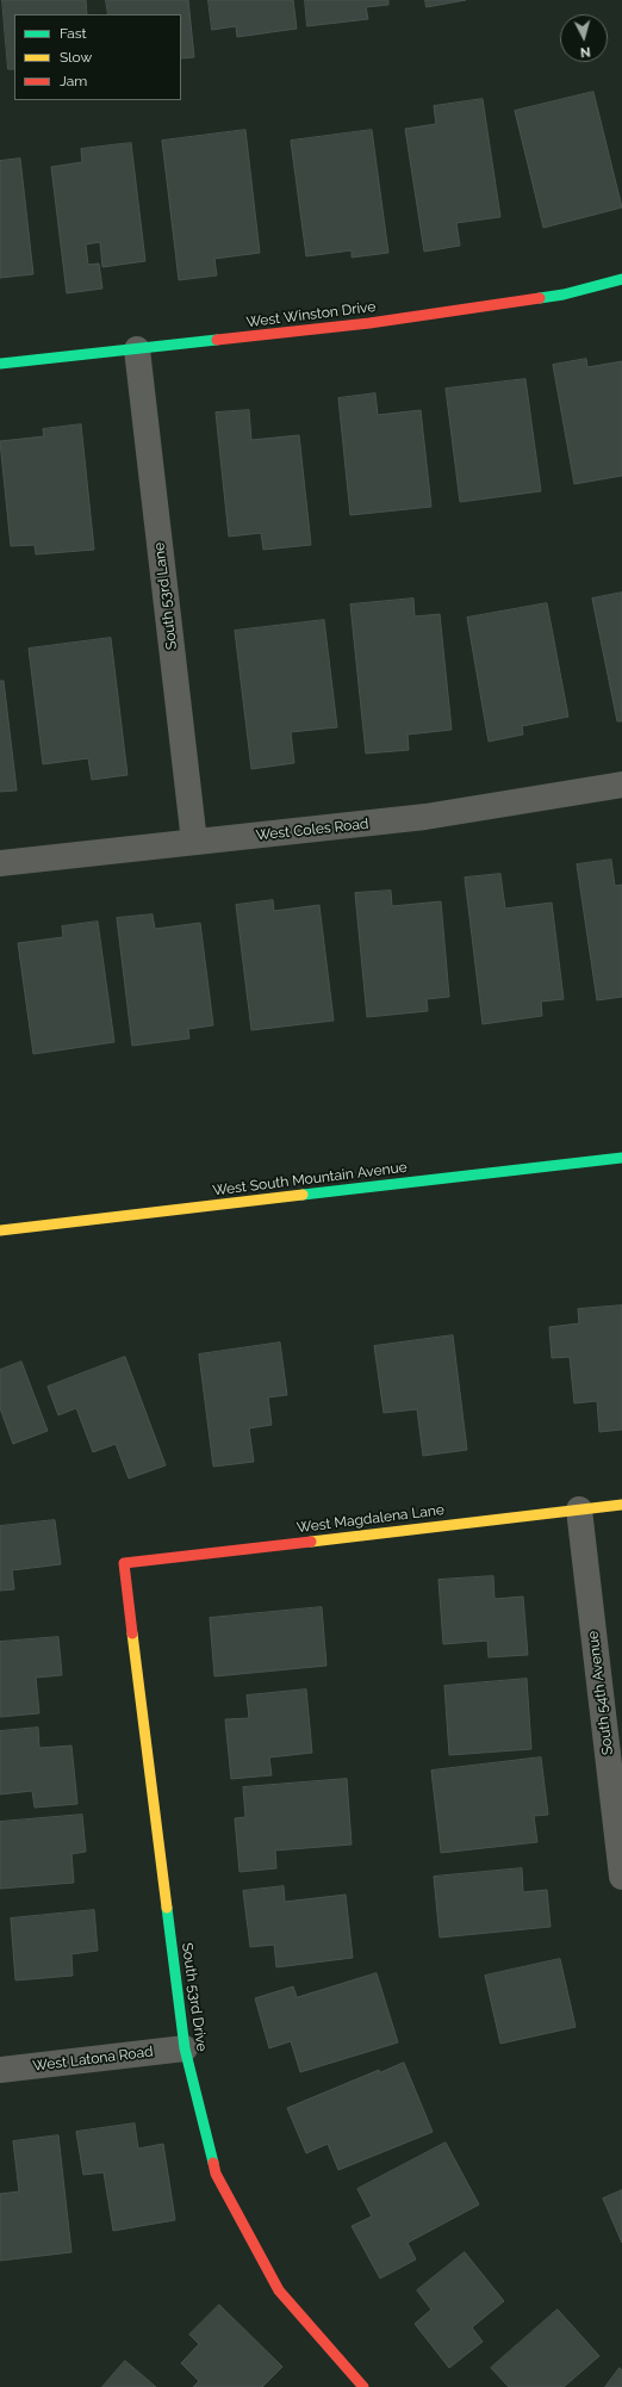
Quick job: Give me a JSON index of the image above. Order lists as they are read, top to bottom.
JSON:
{
  "streets": {
    "street": [
      "West Winston Drive",
      "South 53rd Lane",
      "West Coles Road",
      "West South Mountain Avenue",
      "West Magdalena Lane",
      "South 54th Avenue",
      "South 53rd Drive",
      "West Latona Road"
    ]
  },
  "crossings": [
    ["West Winston Drive", "South 53rd Lane"],
    ["South 53rd Lane", "West Coles Road"],
    ["West Magdalena Lane", "South 54th Avenue"],
    ["West Magdalena Lane", "South 53rd Drive"],
    ["South 53rd Drive", "West Latona Road"]
  ],
  "legend": ["Fast", "Slow", "Jam"],
  "north": "bottom"
}
